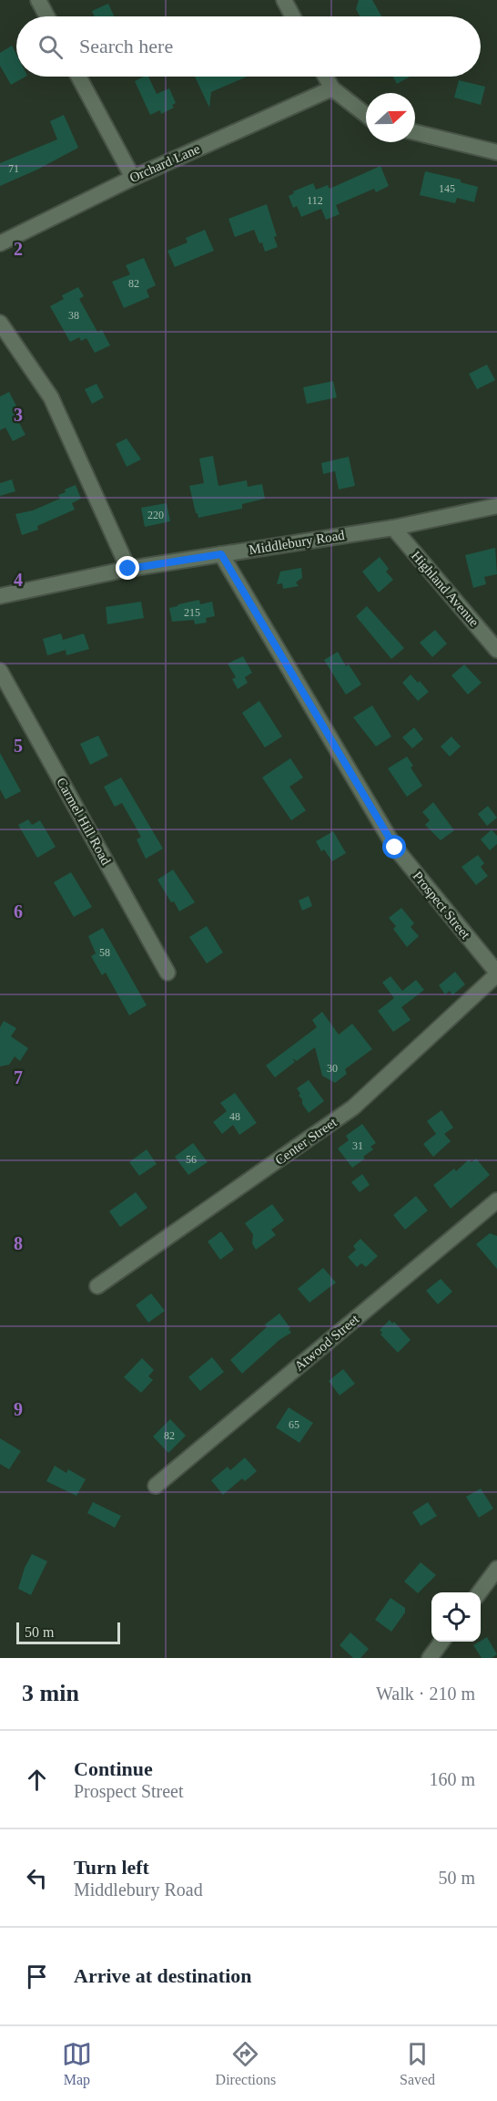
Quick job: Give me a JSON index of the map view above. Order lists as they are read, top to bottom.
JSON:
{
  "streets": {
    "street": [
      "Orchard Lane",
      "Middlebury Road",
      "Highland Avenue",
      "Carmel Hill Road",
      "Prospect Street",
      "Center Street",
      "Atwood Street"
    ]
  },
  "crossings": [
    ["Middlebury Road", "Highland Avenue"],
    ["Middlebury Road", "Prospect Street"],
    ["Prospect Street", "Center Street"]
  ],
  "house_numbers": [
    "71",
    "145",
    "112",
    "82",
    "38",
    "220",
    "215",
    "58",
    "30",
    "48",
    "31",
    "56",
    "65",
    "82"
  ],
  "scale_bar": "50 m",
  "north": "right",
  "page": {
    "search": "Search here",
    "scale": "50 m",
    "heading": ["3 min", "Walk · 210 m"],
    "list": [
      ["Continue", "Prospect Street", "160 m"],
      ["Turn left", "Middlebury Road", "50 m"],
      "Arrive at destination"
    ],
    "nav": ["Map", "Directions", "Saved"]
  },
  "grid": {
    "rows": [
      "2",
      "3",
      "4",
      "5",
      "6",
      "7",
      "8",
      "9"
    ]
  }
}
